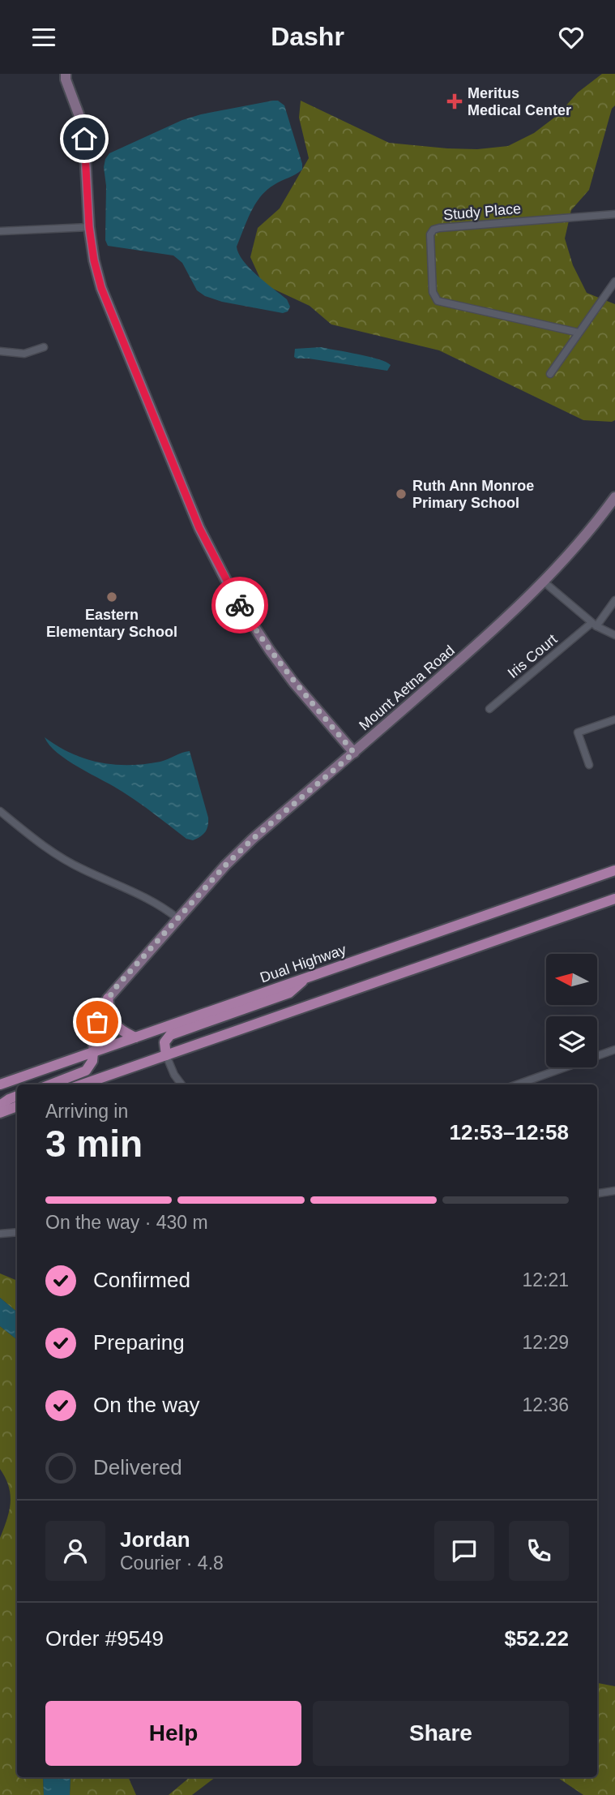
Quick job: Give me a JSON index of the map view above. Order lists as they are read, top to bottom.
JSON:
{
  "streets": {
    "main road": ["Dual Highway"],
    "street": ["Study Place", "Iris Court", "Mount Aetna Road"]
  },
  "crossings": [
    ["Mount Aetna Road", "Dual Highway"]
  ],
  "places": {
    "health": ["Meritus Medical Center"],
    "other": ["Ruth Ann Monroe Primary School", "Eastern Elementary School"]
  },
  "north": "left",
  "page": {
    "header": "Dashr",
    "heading": ["3 min", "Arriving in", "12:53–12:58"],
    "panel": [
      "Jordan",
      "Courier · 4.8",
      "Order #9549",
      "$52.22"
    ],
    "bar": "On the way · 430 m",
    "list": [
      ["Confirmed", "12:21"],
      ["Preparing", "12:29"],
      ["On the way", "12:36"],
      "Delivered"
    ],
    "buttons": ["Help", "Share"]
  }
}
